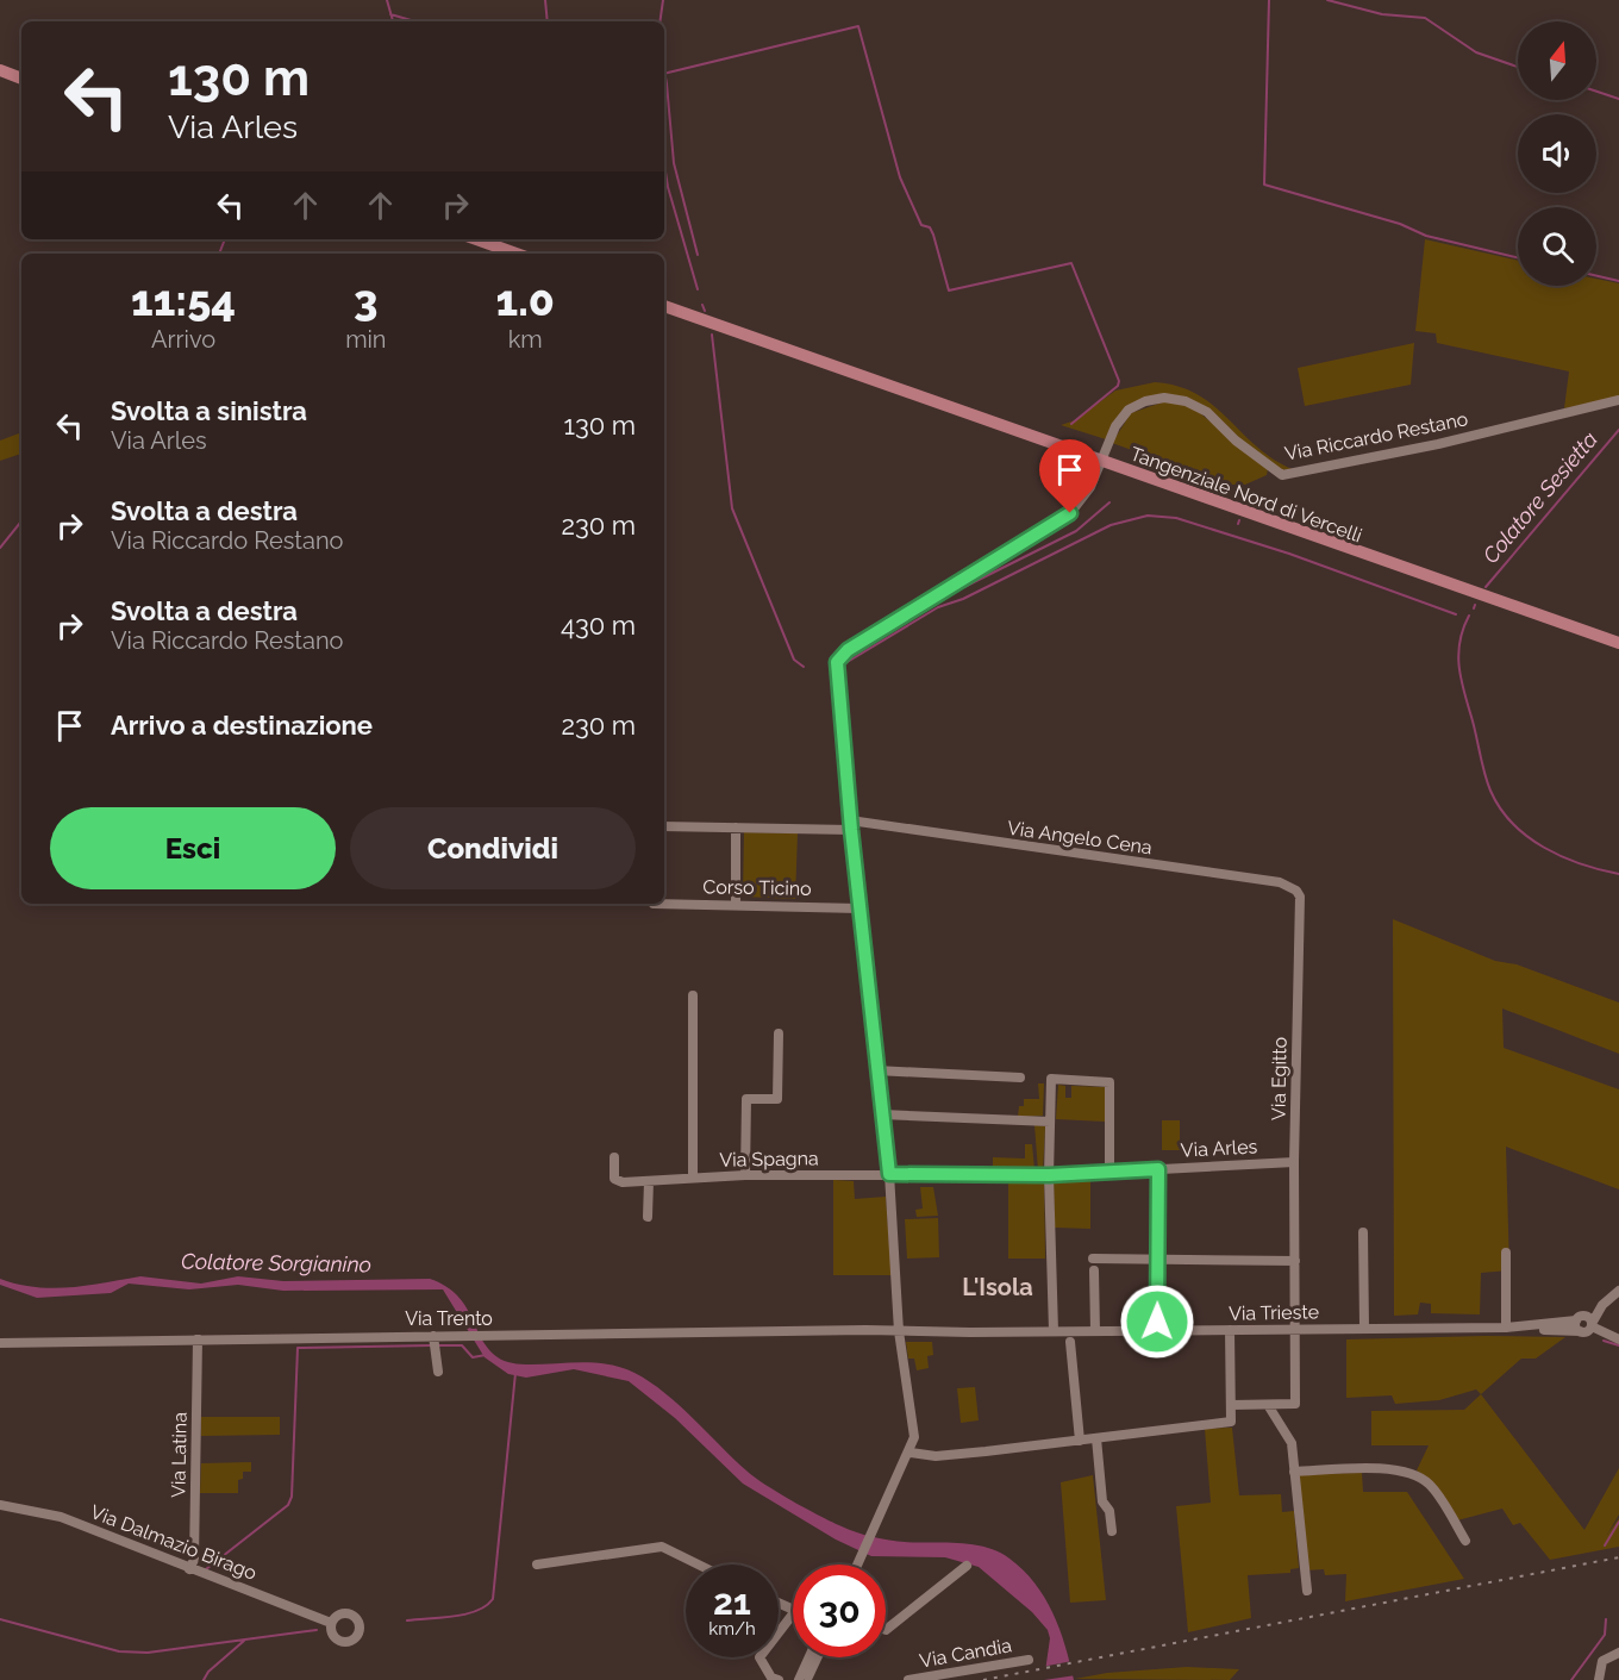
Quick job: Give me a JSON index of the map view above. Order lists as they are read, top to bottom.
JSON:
{
  "streets": {
    "main road": ["Tangenziale Nord di Vercelli"],
    "street": [
      "Via Riccardo Restano",
      "Via Angelo Cena",
      "Corso Ticino",
      "Via Egitto",
      "Via Arles",
      "Via Spagna",
      "Via Trieste",
      "Via Trento",
      "Via Latina",
      "Via Dalmazio Birago",
      "Via Candia"
    ]
  },
  "crossings": [
    ["Via Riccardo Restano", "Via Angelo Cena"],
    ["Via Riccardo Restano", "Corso Ticino"],
    ["Via Riccardo Restano", "Via Arles"],
    ["Via Riccardo Restano", "Via Spagna"],
    ["Via Riccardo Restano", "Via Trieste"],
    ["Via Riccardo Restano", "Via Trento"],
    ["Via Angelo Cena", "Via Egitto"],
    ["Via Egitto", "Via Arles"],
    ["Via Egitto", "Via Trieste"],
    ["Via Arles", "Via Spagna"],
    ["Via Trieste", "Via Trento"],
    ["Via Trento", "Via Latina"],
    ["Via Latina", "Via Dalmazio Birago"]
  ],
  "districts": ["L'Isola"],
  "water": ["Colatore Sesietta", "Colatore Sorgianino"],
  "north": "top",
  "page": {
    "turn": ["130 m", "Via Arles"],
    "eta": [
      "11:54",
      "Arrivo",
      "3",
      "min",
      "1.0",
      "km"
    ],
    "list": [
      {
        "name": "Svolta a sinistra",
        "note": "Via Arles",
        "value": "130 m"
      },
      {
        "name": "Svolta a destra",
        "note": "Via Riccardo Restano",
        "value": "230 m"
      },
      {
        "name": "Svolta a destra",
        "note": "Via Riccardo Restano",
        "value": "430 m"
      },
      {
        "name": "Arrivo a destinazione",
        "value": "230 m"
      }
    ],
    "buttons": ["Esci", "Condividi"],
    "speed": "21 km/h",
    "limit": "30"
  }
}
